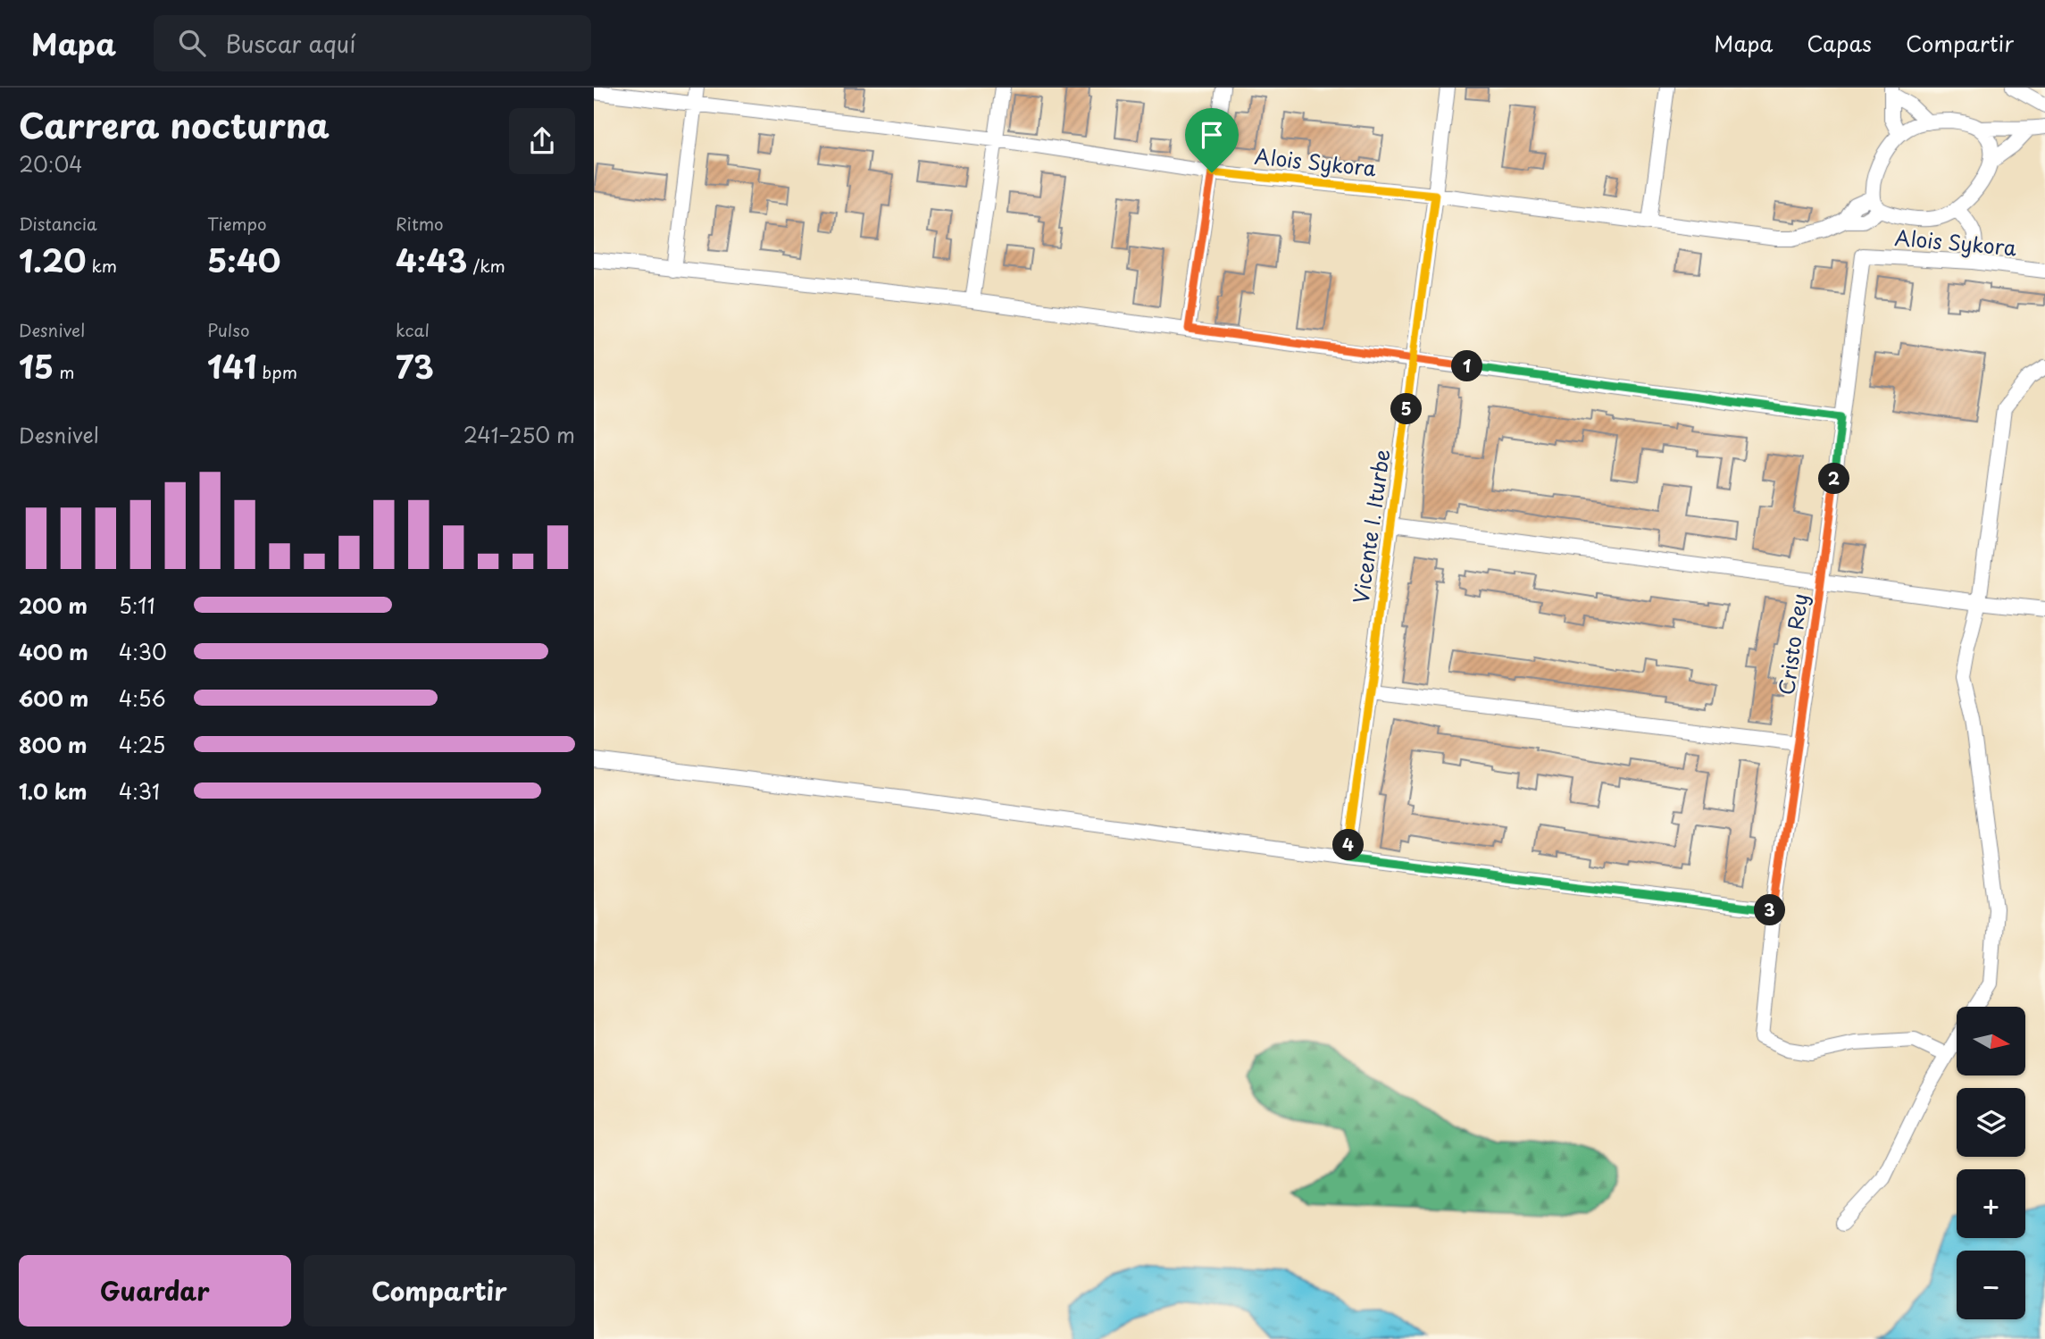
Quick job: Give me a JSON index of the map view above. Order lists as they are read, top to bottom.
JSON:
{
  "streets": {
    "street": ["Alois Sykora", "Vicente I. Iturbe", "Cristo Rey"]
  },
  "crossings": [
    ["Alois Sykora", "Vicente I. Iturbe"],
    ["Alois Sykora", "Cristo Rey"]
  ],
  "north": "right",
  "page": {
    "header": "Mapa",
    "search": "Buscar aquí",
    "nav": ["Mapa", "Capas", "Compartir"],
    "heading": ["Carrera nocturna", "20:04"],
    "stats": [
      ["Distancia", "1.20 km"],
      ["Tiempo", "5:40"],
      ["Ritmo", "4:43 /km"],
      ["Desnivel", "15 m"],
      ["Pulso", "141 bpm"],
      ["kcal", "73"]
    ],
    "pins": [
      "1",
      "5",
      "2",
      "4",
      "3"
    ],
    "chart": ["Desnivel", "241–250 m"],
    "list": [
      {
        "name": "200 m",
        "note": "5:11"
      },
      {
        "name": "400 m",
        "note": "4:30"
      },
      {
        "name": "600 m",
        "note": "4:56"
      },
      {
        "name": "800 m",
        "note": "4:25"
      },
      {
        "name": "1.0 km",
        "note": "4:31"
      }
    ],
    "map_buttons": ["+", "−"],
    "buttons": ["Guardar", "Compartir"]
  }
}
